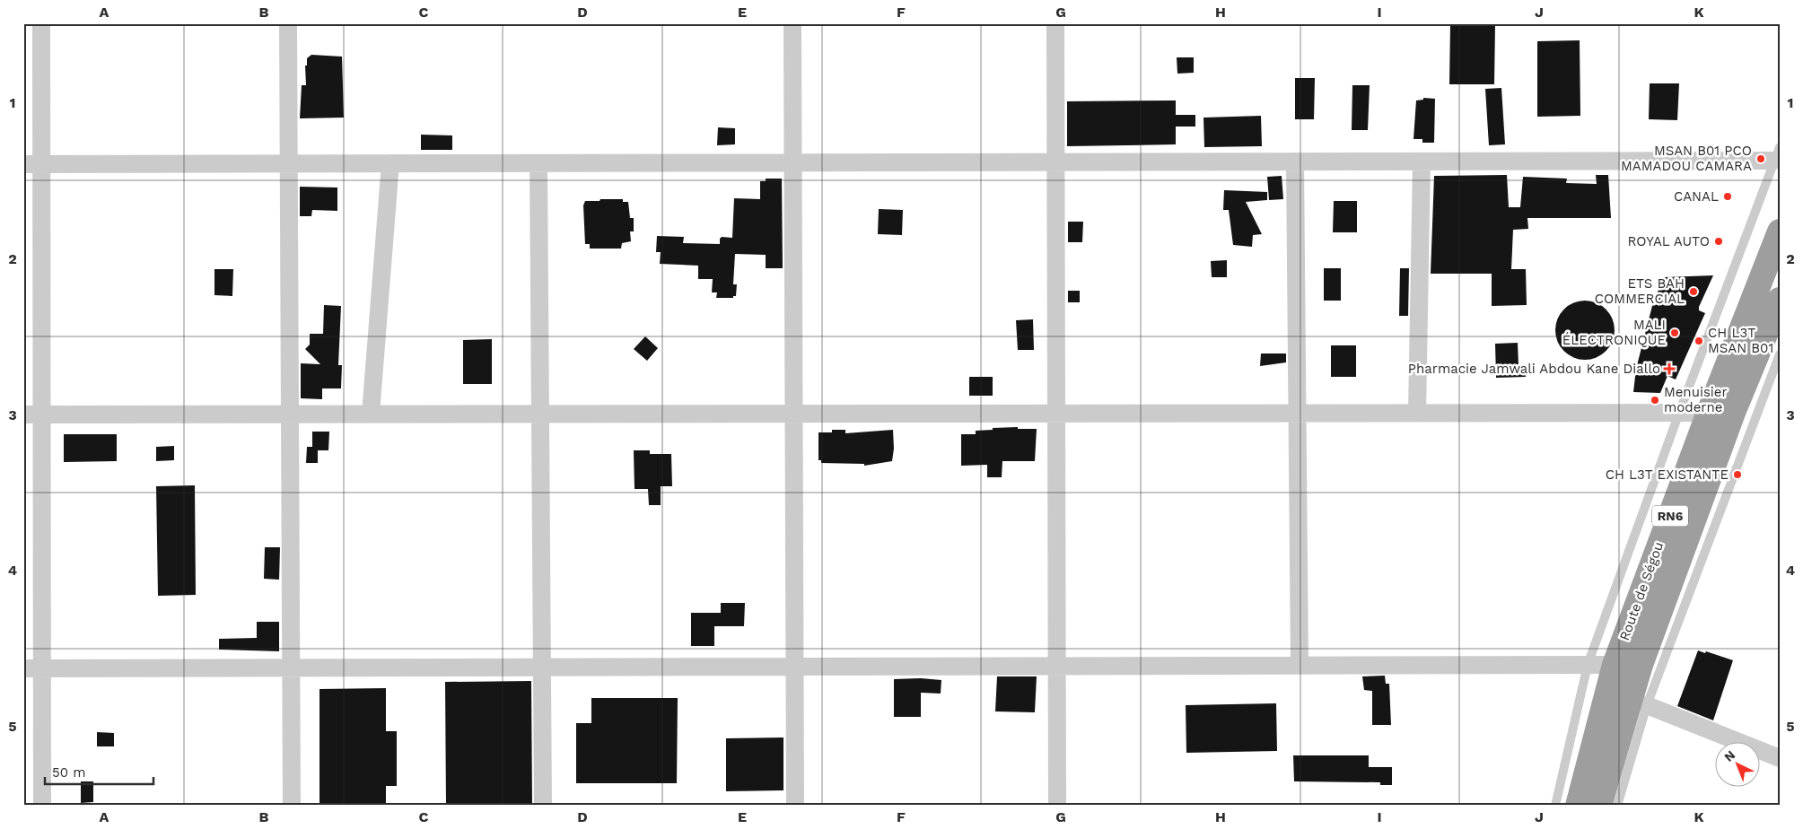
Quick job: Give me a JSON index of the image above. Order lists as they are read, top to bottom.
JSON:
{
  "streets": {
    "highway": ["RN6", "Route de Ségou"]
  },
  "places": {
    "other": [
      "MSAN B01 PCO MAMADOU CAMARA",
      "CANAL",
      "ROYAL AUTO",
      "ETS BAH COMMERCIAL",
      "MALI ÉLECTRONIQUE",
      "CH L3T MSAN B01",
      "Menuisier moderne",
      "CH L3T EXISTANTE"
    ],
    "health": ["Pharmacie Jamwali Abdou Kane Diallo"]
  },
  "scale_bar": "50 m",
  "north": "top left",
  "grid": {
    "columns": [
      "A",
      "B",
      "C",
      "D",
      "E",
      "F",
      "G",
      "H",
      "I",
      "J",
      "K"
    ],
    "rows": [
      "1",
      "2",
      "3",
      "4",
      "5"
    ]
  }
}
